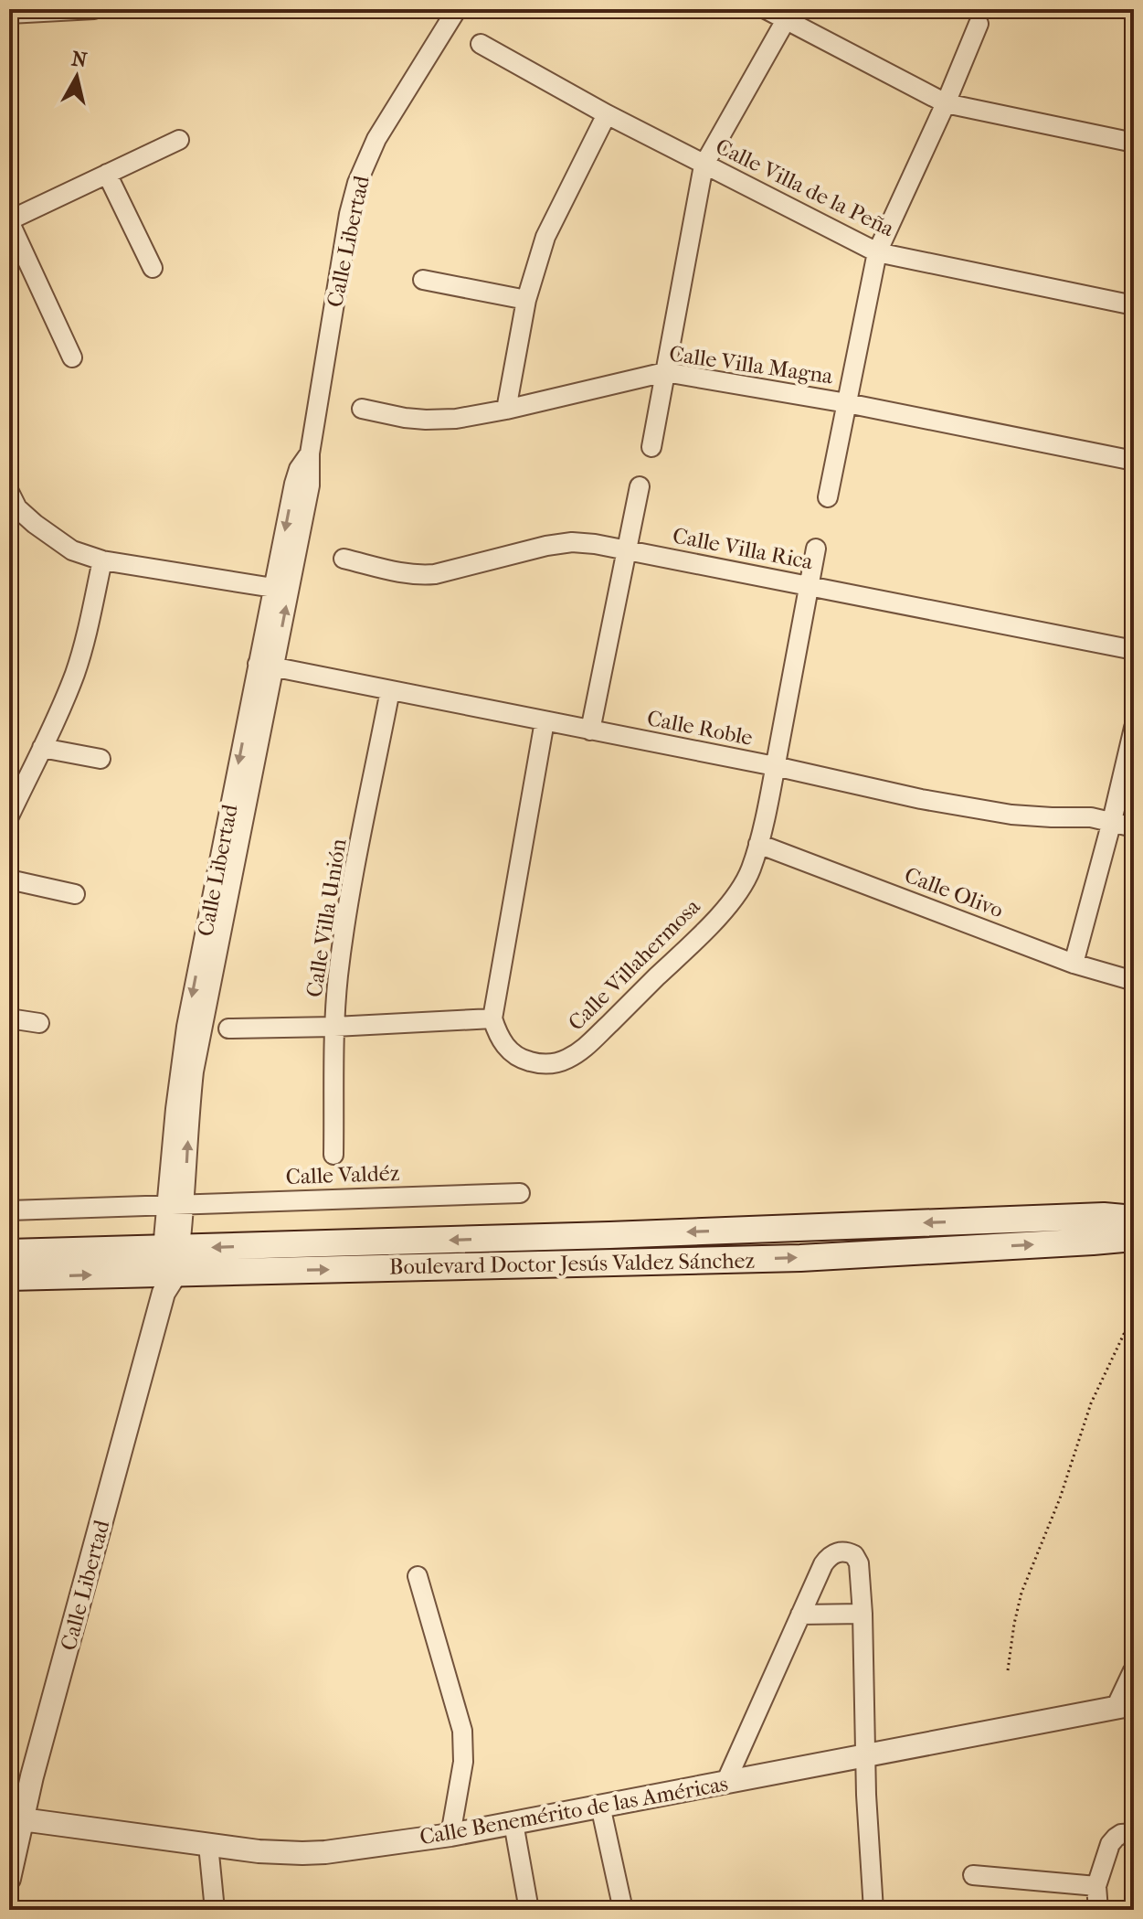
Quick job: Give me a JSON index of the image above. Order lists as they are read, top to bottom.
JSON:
{
  "streets": {
    "main road": ["Boulevard Doctor Jesús Valdez Sánchez"],
    "street": [
      "Calle Villa de la Peña",
      "Calle Libertad",
      "Calle Villa Magna",
      "Calle Villa Rica",
      "Calle Roble",
      "Calle Olivo",
      "Calle Villa Unión",
      "Calle Villahermosa",
      "Calle Valdéz",
      "Calle Benemérito de las Américas"
    ]
  },
  "crossings": [
    ["Calle Libertad", "Calle Roble"],
    ["Calle Libertad", "Calle Valdéz"],
    ["Calle Libertad", "Boulevard Doctor Jesús Valdez Sánchez"],
    ["Calle Libertad", "Calle Benemérito de las Américas"],
    ["Calle Villa Rica", "Calle Villahermosa"],
    ["Calle Roble", "Calle Villa Unión"],
    ["Calle Roble", "Calle Villahermosa"],
    ["Calle Olivo", "Calle Villahermosa"]
  ],
  "north": "top"
}
